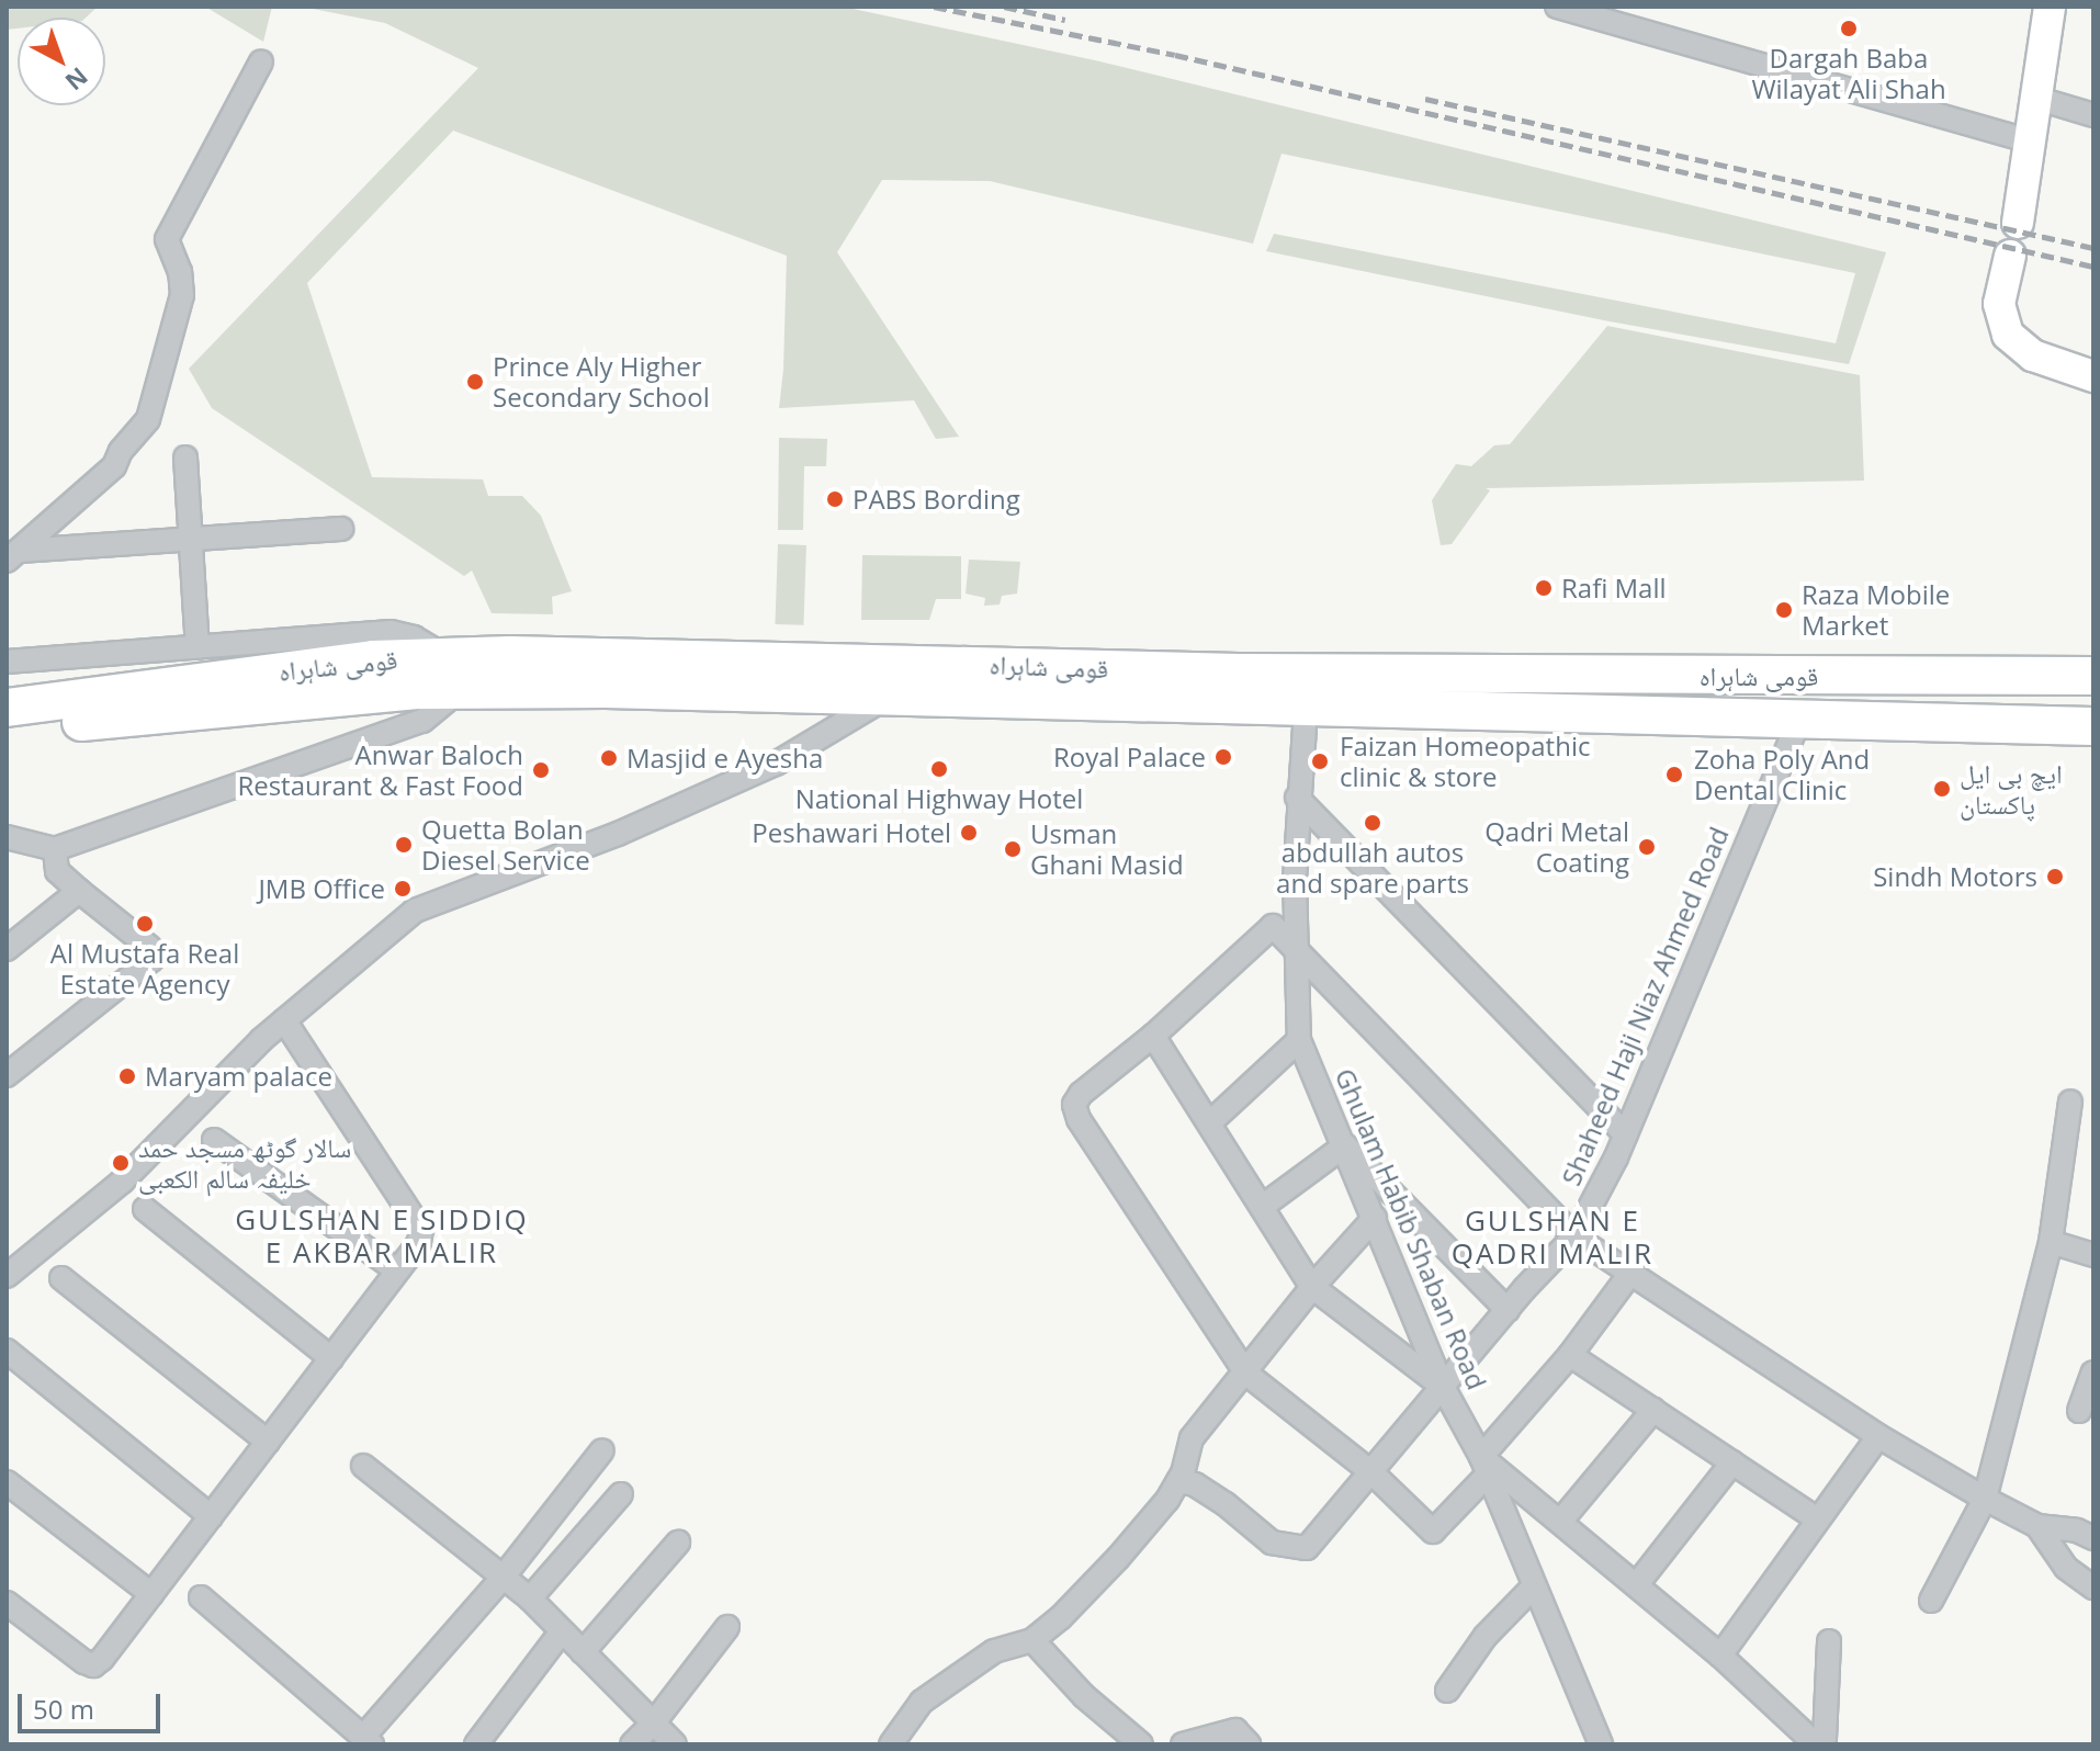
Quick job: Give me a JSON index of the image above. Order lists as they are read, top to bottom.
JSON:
{
  "streets": {
    "highway": ["قومی شاہراہ"],
    "street": ["Shaheed Haji Niaz Ahmed Road", "Ghulam Habib Shaban Road"]
  },
  "crossings": [
    ["قومی شاہراہ", "Shaheed Haji Niaz Ahmed Road"],
    ["قومی شاہراہ", "Ghulam Habib Shaban Road"],
    ["Shaheed Haji Niaz Ahmed Road", "Ghulam Habib Shaban Road"]
  ],
  "districts": ["GULSHAN E SIDDIQ E AKBAR MALIR", "GULSHAN E QADRI MALIR"],
  "places": [
    "Dargah Baba Wilayat Ali Shah",
    "Prince Aly Higher Secondary School",
    "PABS Bording",
    "Rafi Mall",
    "Raza Mobile Market",
    "Royal Palace",
    "Masjid e Ayesha",
    "Faizan Homeopathic clinic & store",
    "National Highway Hotel",
    "Anwar Baloch Restaurant & Fast Food",
    "Zoha Poly And Dental Clinic",
    "ایچ بی ایل پاکستان",
    "abdullah autos and spare parts",
    "Peshawari Hotel",
    "Quetta Bolan Diesel Service",
    "Qadri Metal Coating",
    "Usman Ghani Masid",
    "Sindh Motors",
    "JMB Office",
    "Al Mustafa Real Estate Agency",
    "Maryam palace",
    "سالار گوٹھ مسجد حمد خلیفہ سالم الکعبی"
  ],
  "scale_bar": "50 m",
  "north": "bottom right"
}
